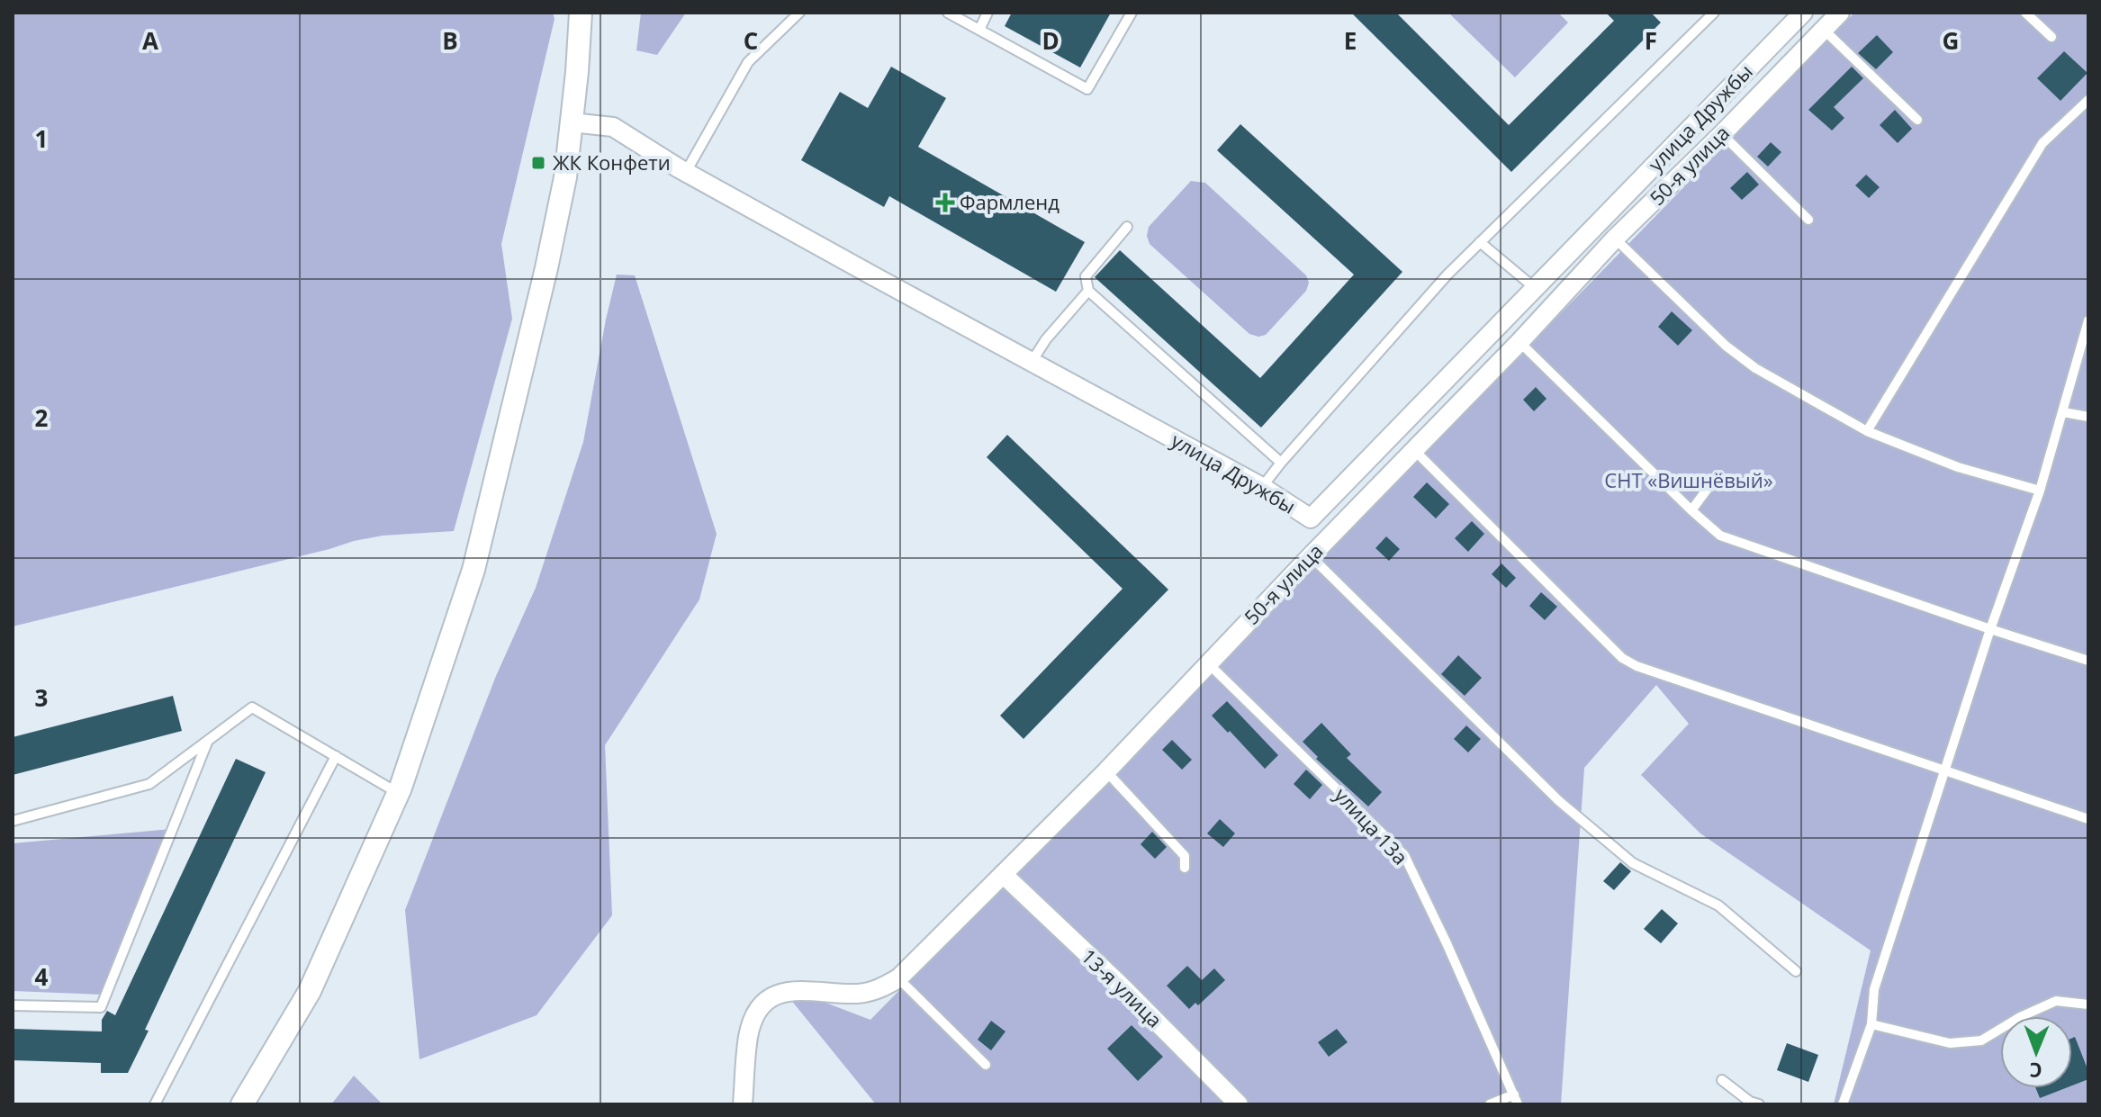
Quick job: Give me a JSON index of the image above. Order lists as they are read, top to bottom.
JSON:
{
  "streets": {
    "street": ["улица Дружбы", "50-я улица", "13-я улица"],
    "lane": ["улица 13а"]
  },
  "crossings": [
    ["50-я улица", "улица 13а"],
    ["50-я улица", "13-я улица"]
  ],
  "parks": ["СНТ «Вишнёвый»"],
  "places": {
    "transit": ["ЖК Конфети"],
    "health": ["Фармленд"]
  },
  "north": "bottom",
  "grid": {
    "columns": [
      "A",
      "B",
      "C",
      "D",
      "E",
      "F",
      "G"
    ],
    "rows": [
      "1",
      "2",
      "3",
      "4"
    ]
  }
}
